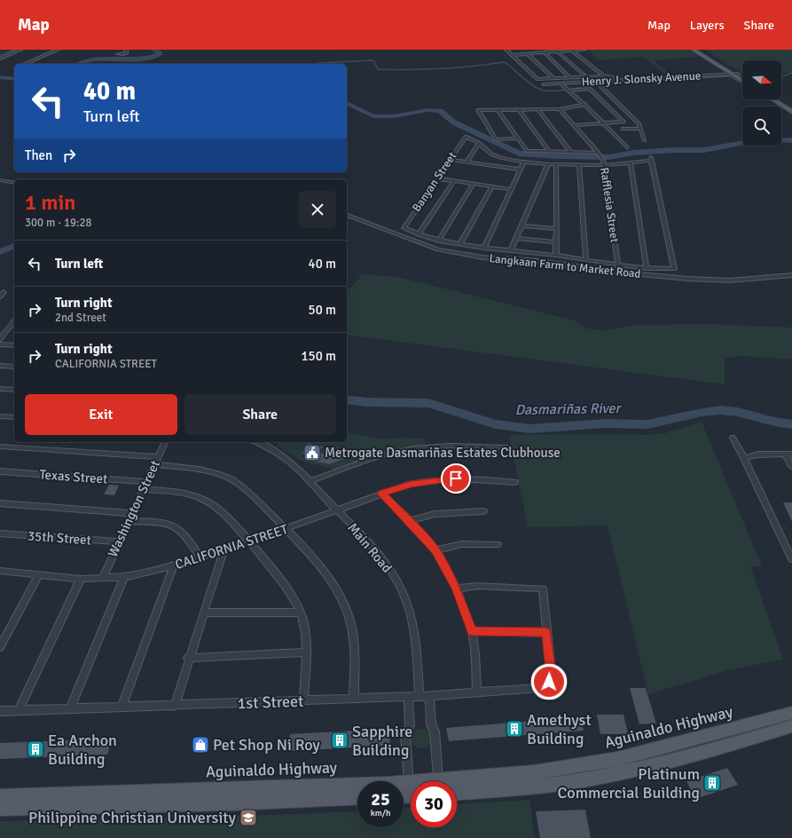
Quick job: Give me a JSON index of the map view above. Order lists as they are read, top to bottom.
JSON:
{
  "streets": {
    "main road": ["Aguinaldo Highway"],
    "street": [
      "Henry J. Slonsky Avenue",
      "Banyan Street",
      "Rafflesia Street",
      "Langkaan Farm to Market Road",
      "Texas Street",
      "Washington Street",
      "35th Street",
      "CALIFORNIA STREET",
      "Main Road",
      "1st Street"
    ]
  },
  "crossings": [
    ["Rafflesia Street", "Langkaan Farm to Market Road"],
    ["Texas Street", "Washington Street"],
    ["Texas Street", "CALIFORNIA STREET"],
    ["Texas Street", "1st Street"],
    ["Washington Street", "35th Street"],
    ["Washington Street", "CALIFORNIA STREET"],
    ["CALIFORNIA STREET", "Main Road"],
    ["Main Road", "1st Street"]
  ],
  "water": ["Dasmariñas River"],
  "places": {
    "public building": ["Metrogate Dasmariñas Estates Clubhouse"],
    "building": [
      "Amethyst Building",
      "Sapphire Building",
      "Ea Archon Building",
      "Platinum Commercial Building"
    ],
    "shop": ["Pet Shop Ni Roy"],
    "school or university": ["Philippine Christian University"]
  },
  "north": "right",
  "page": {
    "header": "Map",
    "nav": ["Map", "Layers", "Share"],
    "turn": ["40 m", "Turn left"],
    "then": "Then",
    "heading": ["1 min", "300 m · 19:28"],
    "list": [
      {
        "name": "Turn left",
        "value": "40 m"
      },
      {
        "name": "Turn right",
        "note": "2nd Street",
        "value": "50 m"
      },
      {
        "name": "Turn right",
        "note": "CALIFORNIA STREET",
        "value": "150 m"
      }
    ],
    "buttons": ["Exit", "Share"],
    "speed": "25 km/h",
    "limit": "30"
  }
}
